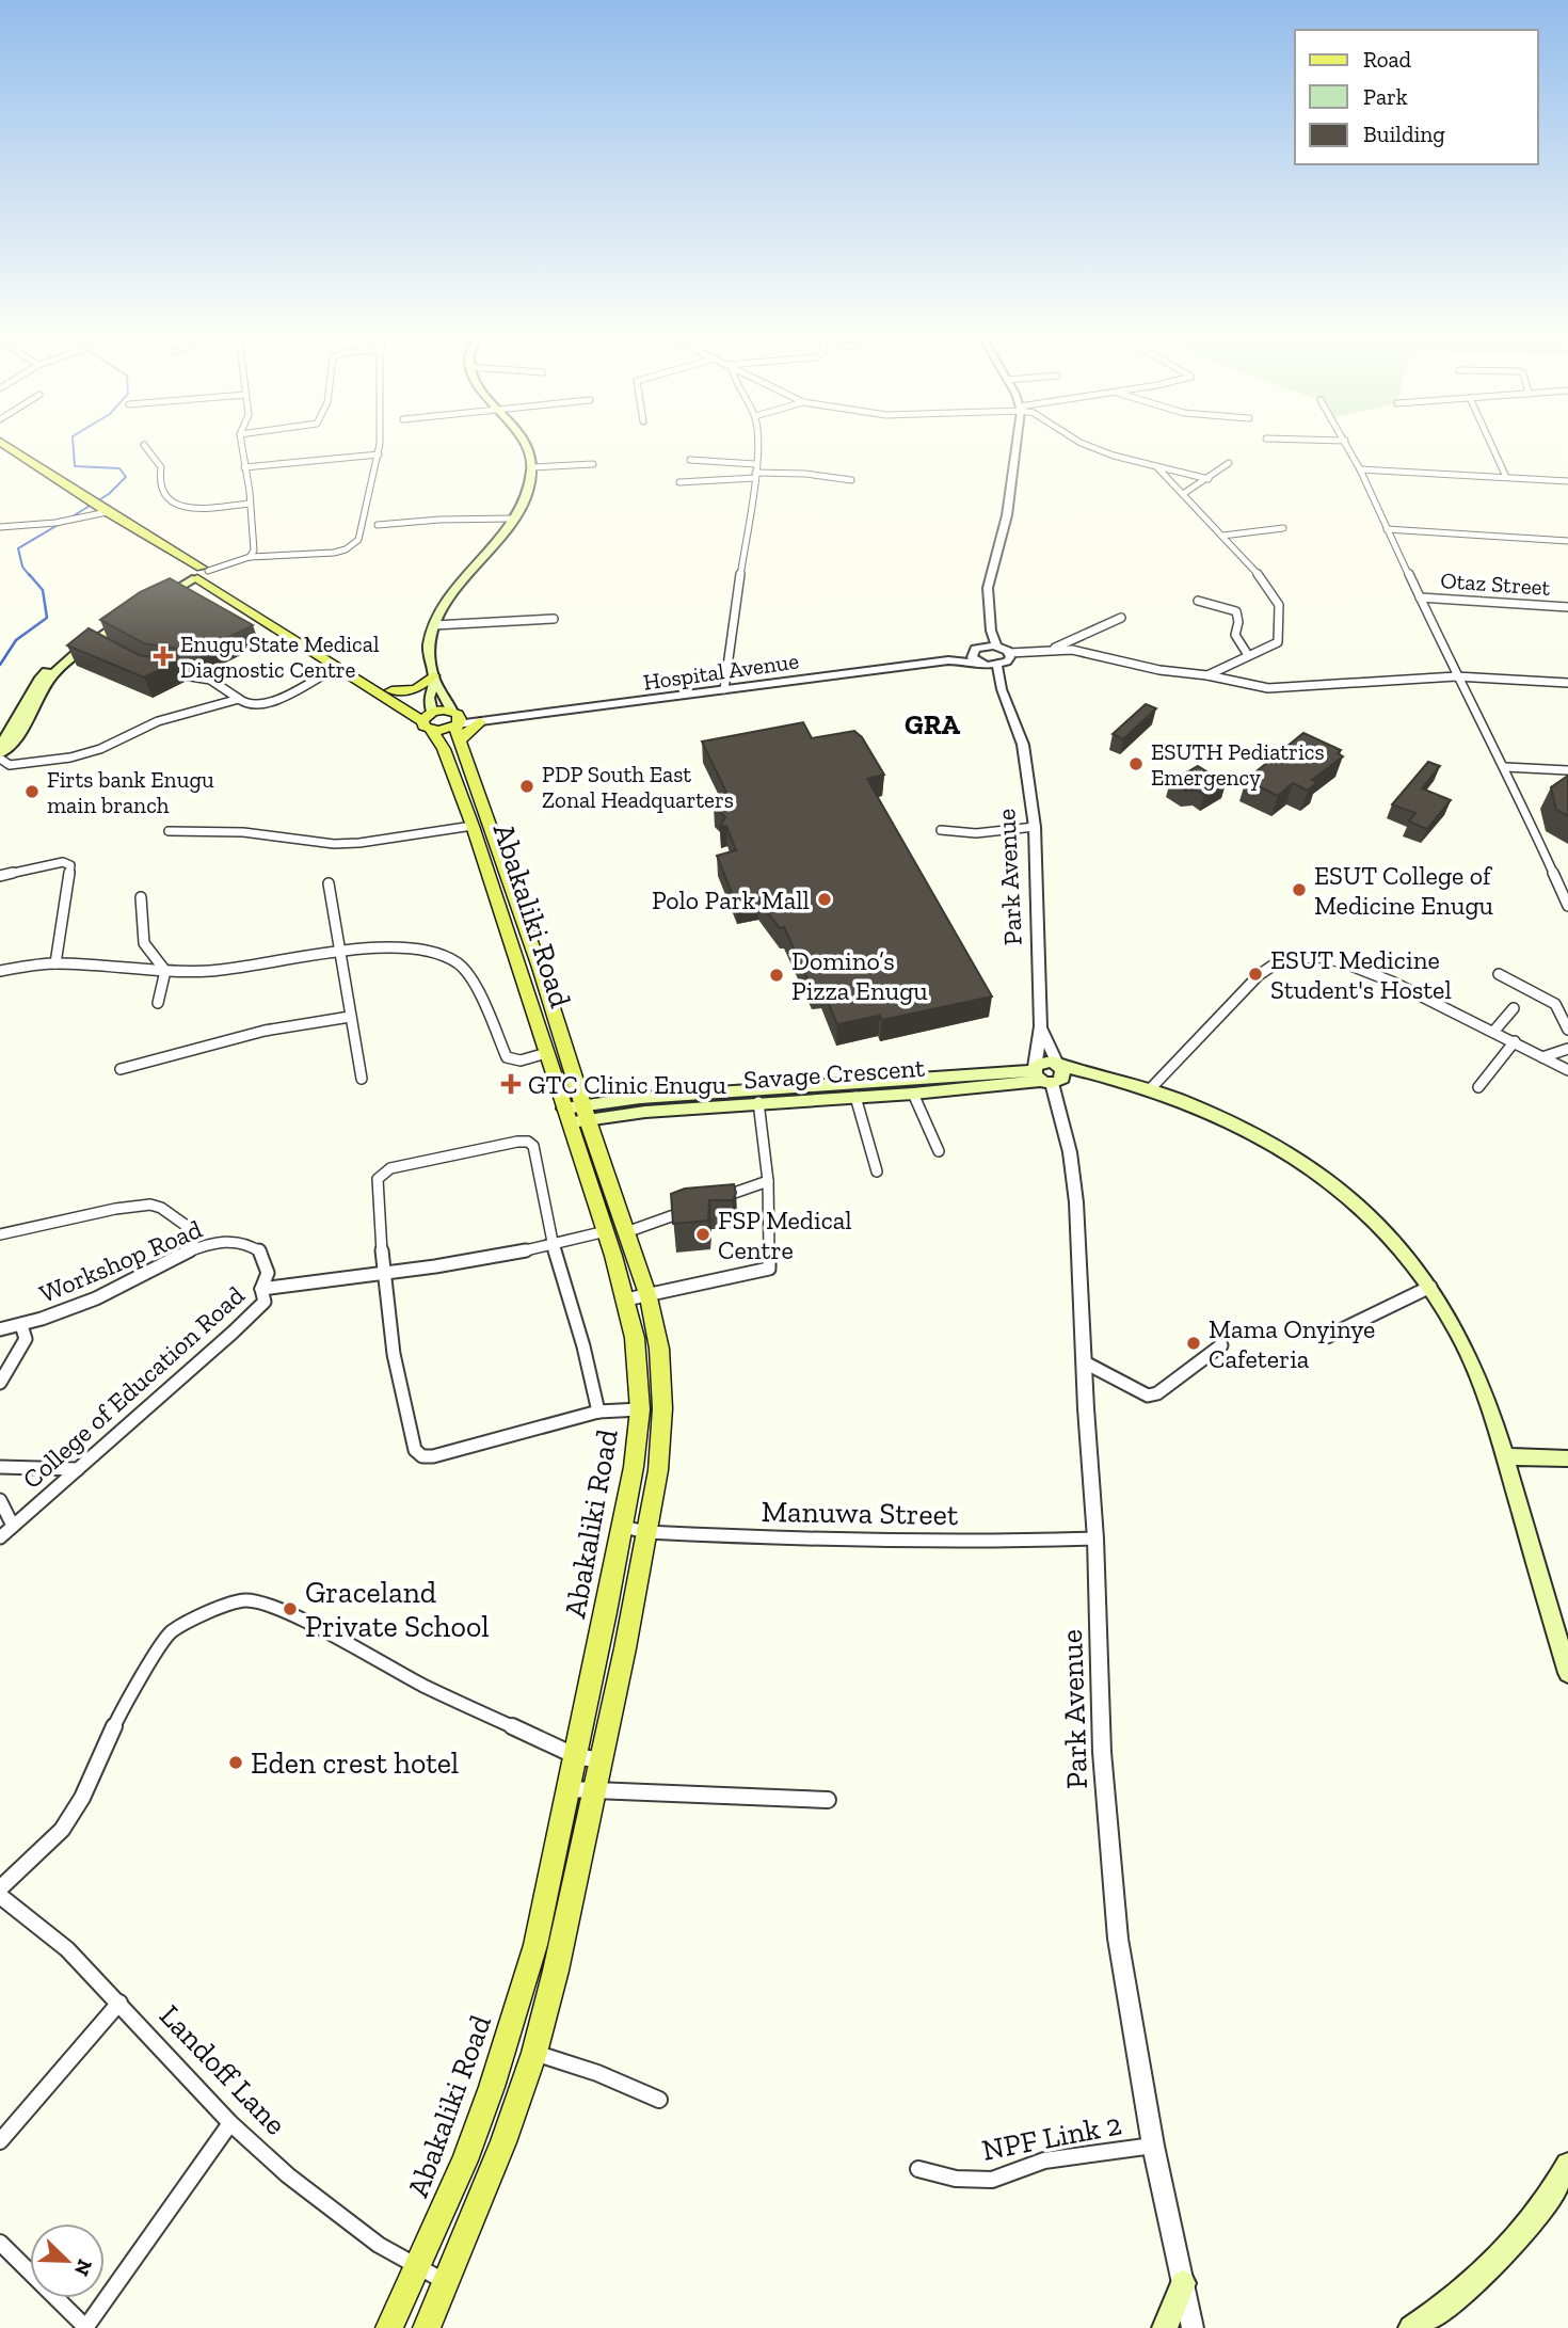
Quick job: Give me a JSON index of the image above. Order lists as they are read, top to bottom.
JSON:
{
  "streets": {
    "main road": ["Abakaliki Road", "Savage Crescent"],
    "street": [
      "Otaz Street",
      "Hospital Avenue",
      "Park Avenue",
      "Workshop Road",
      "College of Education Road",
      "Manuwa Street",
      "Landoff Lane",
      "NPF Link 2"
    ]
  },
  "crossings": [
    ["Hospital Avenue", "Abakaliki Road"],
    ["Park Avenue", "Savage Crescent"],
    ["Park Avenue", "Manuwa Street"],
    ["Park Avenue", "NPF Link 2"],
    ["Abakaliki Road", "Savage Crescent"],
    ["Abakaliki Road", "College of Education Road"],
    ["Abakaliki Road", "Manuwa Street"],
    ["Abakaliki Road", "Landoff Lane"],
    ["Workshop Road", "College of Education Road"]
  ],
  "districts": ["GRA"],
  "places": {
    "health": ["Enugu State Medical Diagnostic Centre", "GTC Clinic Enugu"],
    "other": [
      "ESUTH Pediatrics Emergency",
      "PDP South East Zonal Headquarters",
      "Firts bank Enugu main branch",
      "ESUT College of Medicine Enugu",
      "Polo Park Mall",
      "ESUT Medicine Student's Hostel",
      "Domino’s Pizza Enugu",
      "FSP Medical Centre",
      "Mama Onyinye Cafeteria",
      "Graceland Private School",
      "Eden crest hotel"
    ]
  },
  "legend": ["Road", "Park", "Building"],
  "north": "bottom right"
}
